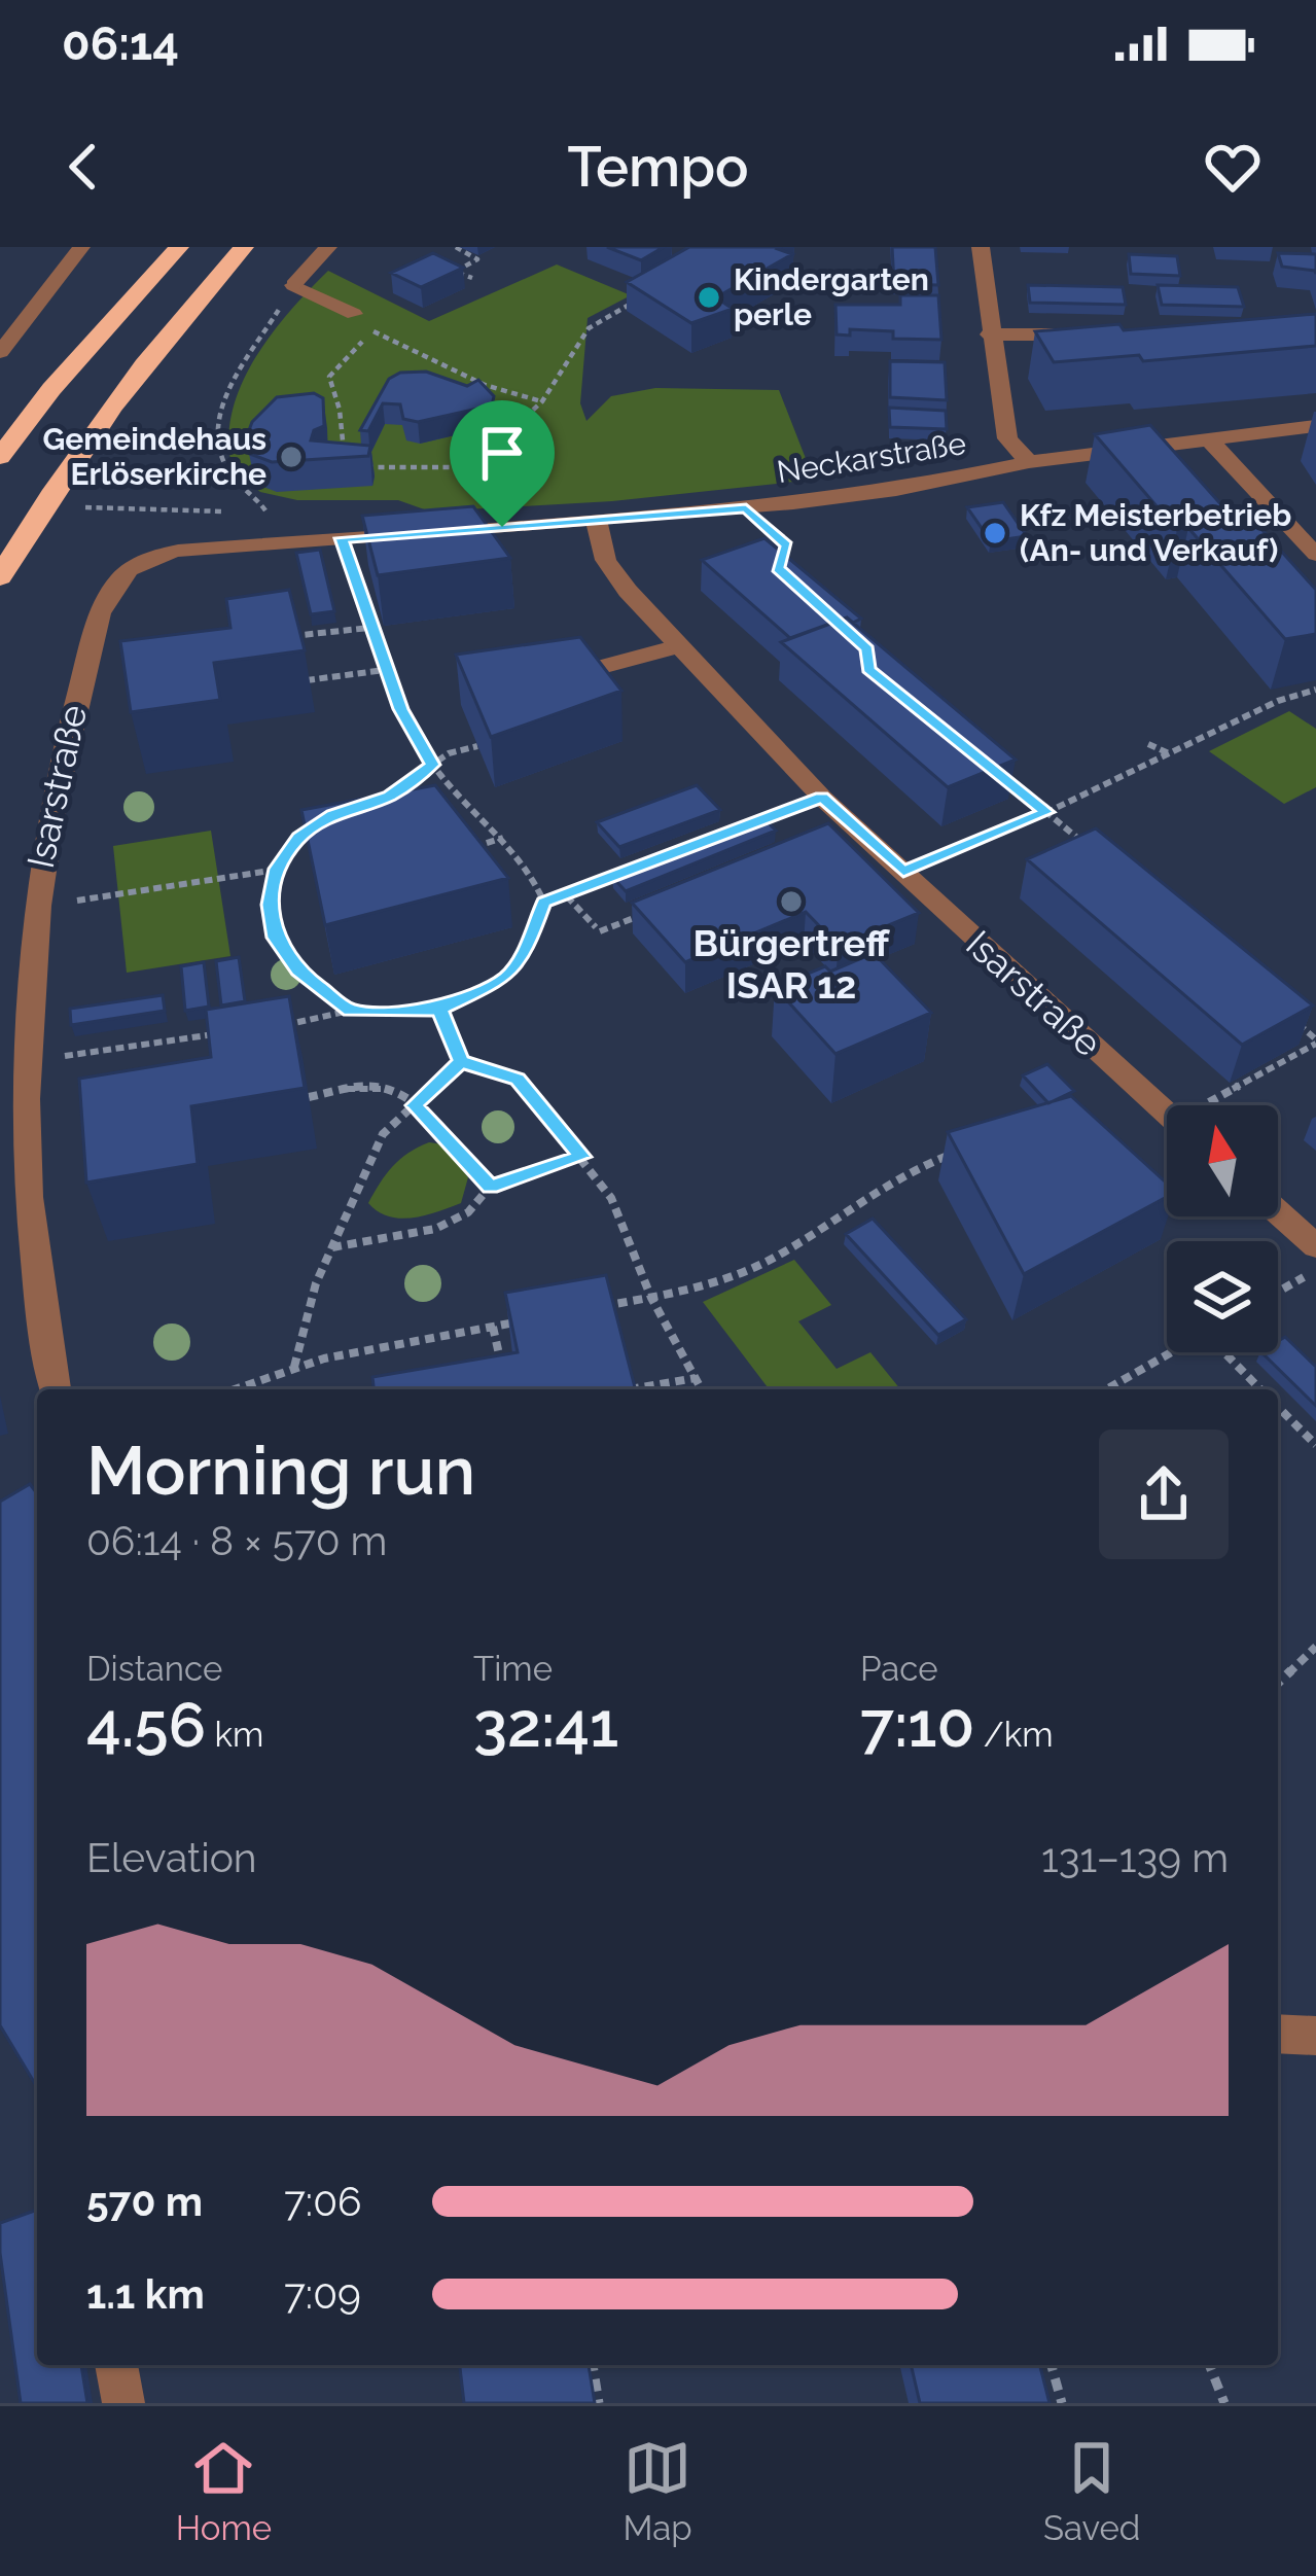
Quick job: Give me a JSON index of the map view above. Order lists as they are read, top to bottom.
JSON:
{
  "streets": {
    "street": ["Neckarstraße", "Isarstraße"]
  },
  "crossings": [
    ["Neckarstraße", "Isarstraße"]
  ],
  "places": [
    "Kindergarten perle",
    "Gemeindehaus Erlöserkirche",
    "Kfz Meisterbetrieb (An- und Verkauf)",
    "Bürgertreff ISAR 12"
  ],
  "north": "top",
  "page": {
    "status": "06:14",
    "header": "Tempo",
    "heading": ["Morning run", "06:14 · 8 × 570 m"],
    "stats": [
      ["Distance", "4.56 km"],
      ["Time", "32:41"],
      ["Pace", "7:10 /km"]
    ],
    "chart": ["Elevation", "131–139 m"],
    "list": [
      {
        "name": "570 m",
        "note": "7:06"
      },
      {
        "name": "1.1 km",
        "note": "7:09"
      }
    ],
    "tabs": ["Home", "Map", "Saved"]
  }
}
